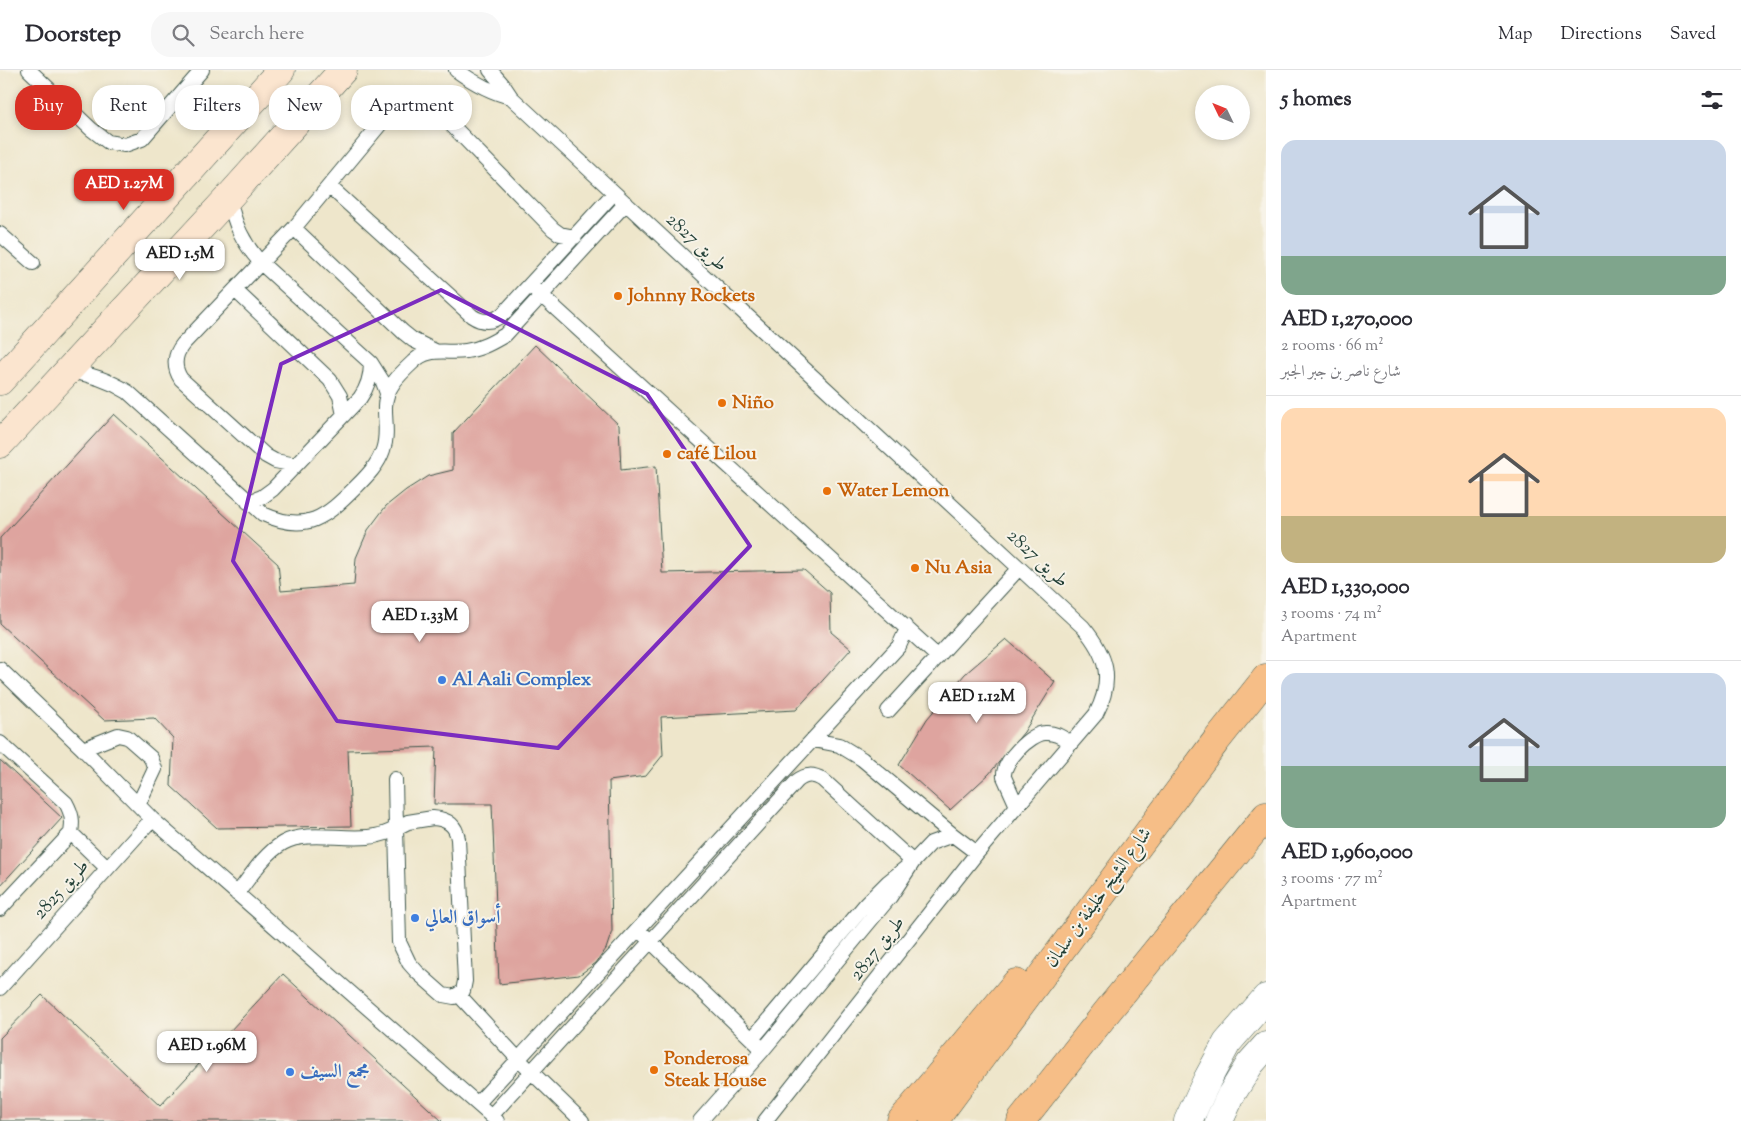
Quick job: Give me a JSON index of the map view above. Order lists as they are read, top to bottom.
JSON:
{
  "streets": {
    "highway": ["شارع الشيخ خليفة بن سلمان"],
    "lane": ["طريق 2827", "طريق 2825"]
  },
  "places": [
    "Johnny Rockets",
    "Niño",
    "café Lilou",
    "Water Lemon",
    "Nu Asia",
    "Al Aali Complex",
    "أسواق العالي",
    "Ponderosa Steak House",
    "مجمع السيف"
  ],
  "north": "top left",
  "page": {
    "header": "Doorstep",
    "search": "Search here",
    "nav": ["Map", "Directions", "Saved"],
    "heading": "5 homes",
    "chip": [
      "Buy",
      "Rent",
      "Filters",
      "New",
      "Apartment"
    ],
    "list": [
      {
        "name": "AED 1,270,000",
        "note": "2 rooms · 66 m² · شارع ناصر بن جبر الجبر"
      },
      {
        "name": "AED 1,330,000",
        "note": "3 rooms · 74 m² · Apartment"
      },
      {
        "name": "AED 1,960,000",
        "note": "3 rooms · 77 m² · Apartment"
      }
    ],
    "price": [
      "AED 1.27M",
      "AED 1.5M",
      "AED 1.33M",
      "AED 1.12M",
      "AED 1.96M"
    ]
  }
}
